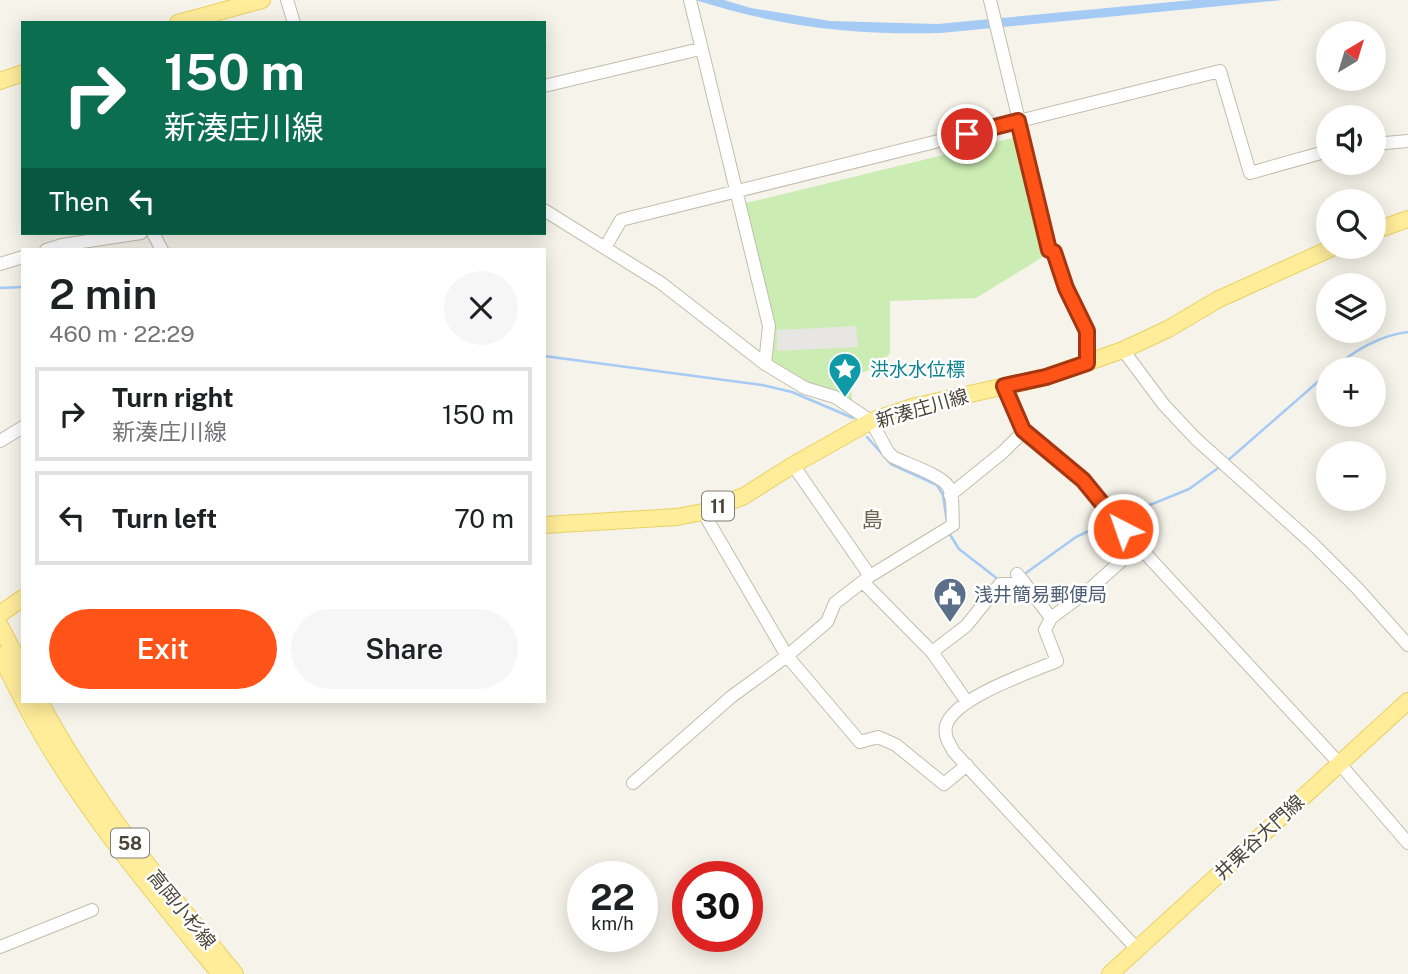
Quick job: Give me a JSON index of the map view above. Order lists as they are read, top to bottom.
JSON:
{
  "streets": {
    "main road": [
      "新湊庄川線",
      "11",
      "井栗谷大門線",
      "58",
      "高岡小杉線"
    ]
  },
  "districts": ["島"],
  "places": {
    "place": ["洪水水位標"],
    "public building": ["浅井簡易郵便局"]
  },
  "north": "top right",
  "page": {
    "map_buttons": ["+", "−"],
    "turn": ["150 m", "新湊庄川線"],
    "then": "Then",
    "heading": ["2 min", "460 m · 22:29"],
    "list": [
      {
        "name": "Turn right",
        "note": "新湊庄川線",
        "value": "150 m"
      },
      {
        "name": "Turn left",
        "value": "70 m"
      }
    ],
    "buttons": ["Exit", "Share"],
    "speed": "22 km/h",
    "limit": "30"
  }
}
